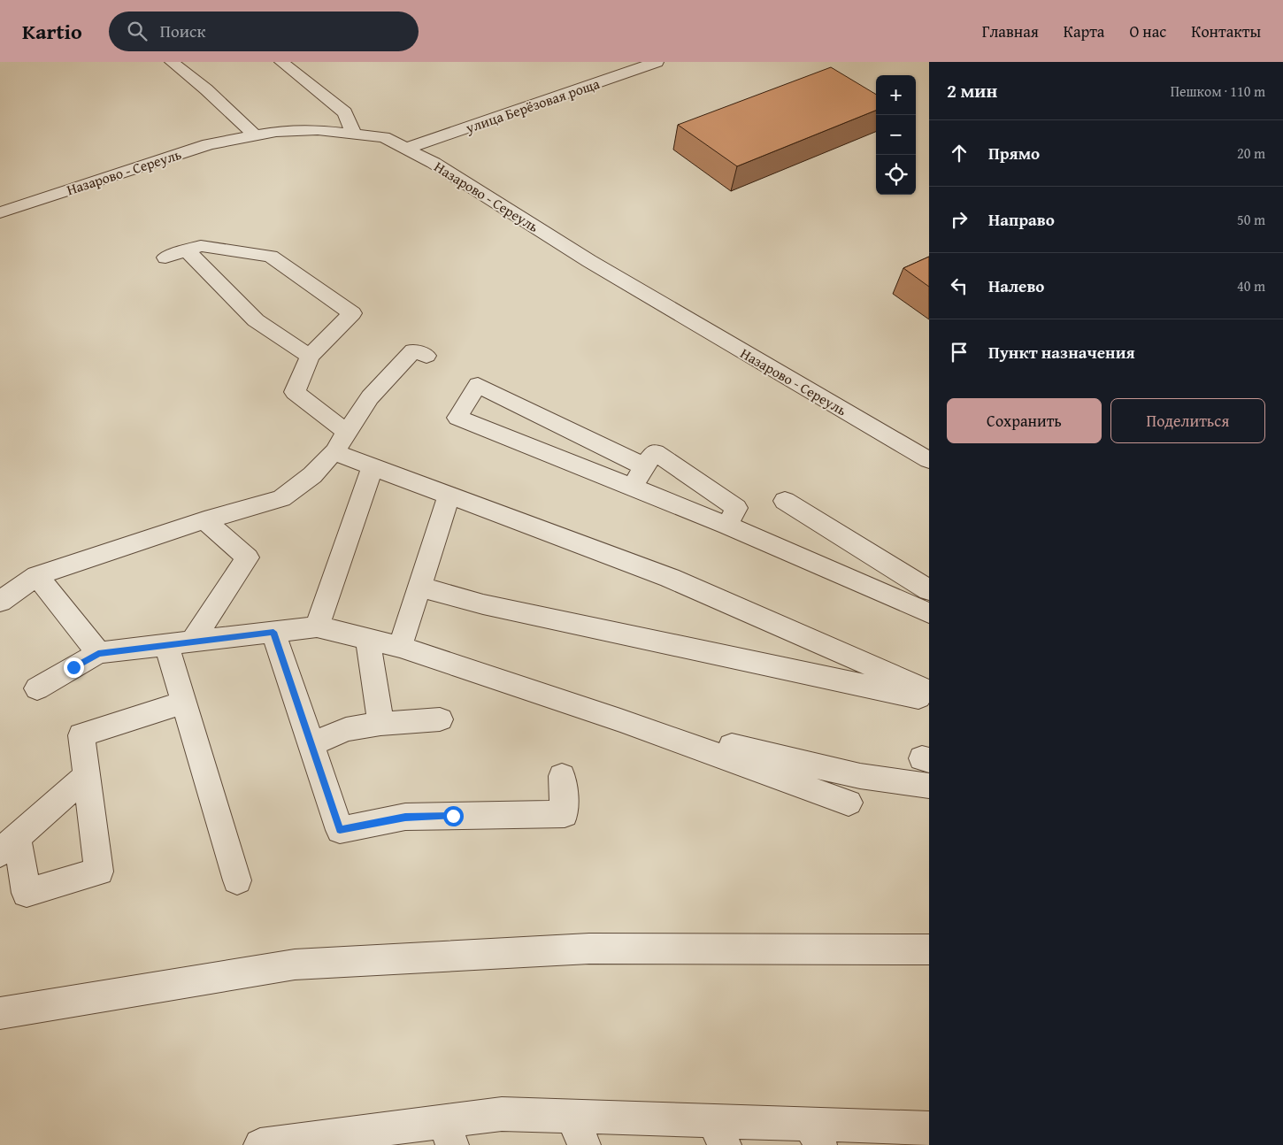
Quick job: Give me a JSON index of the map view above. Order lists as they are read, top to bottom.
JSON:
{
  "streets": {
    "street": ["улица Берёзовая роща", "Назарово - Сереуль"]
  },
  "crossings": [
    ["улица Берёзовая роща", "Назарово - Сереуль"]
  ],
  "page": {
    "header": "Kartio",
    "search": "Поиск",
    "nav": [
      "Главная",
      "Карта",
      "О нас",
      "Контакты"
    ],
    "heading": ["2 мин", "Пешком · 110 m"],
    "map_buttons": ["+", "−"],
    "list": [
      ["Прямо", "20 m"],
      ["Направо", "50 m"],
      ["Налево", "40 m"],
      "Пункт назначения"
    ],
    "buttons": ["Сохранить", "Поделиться"]
  }
}
